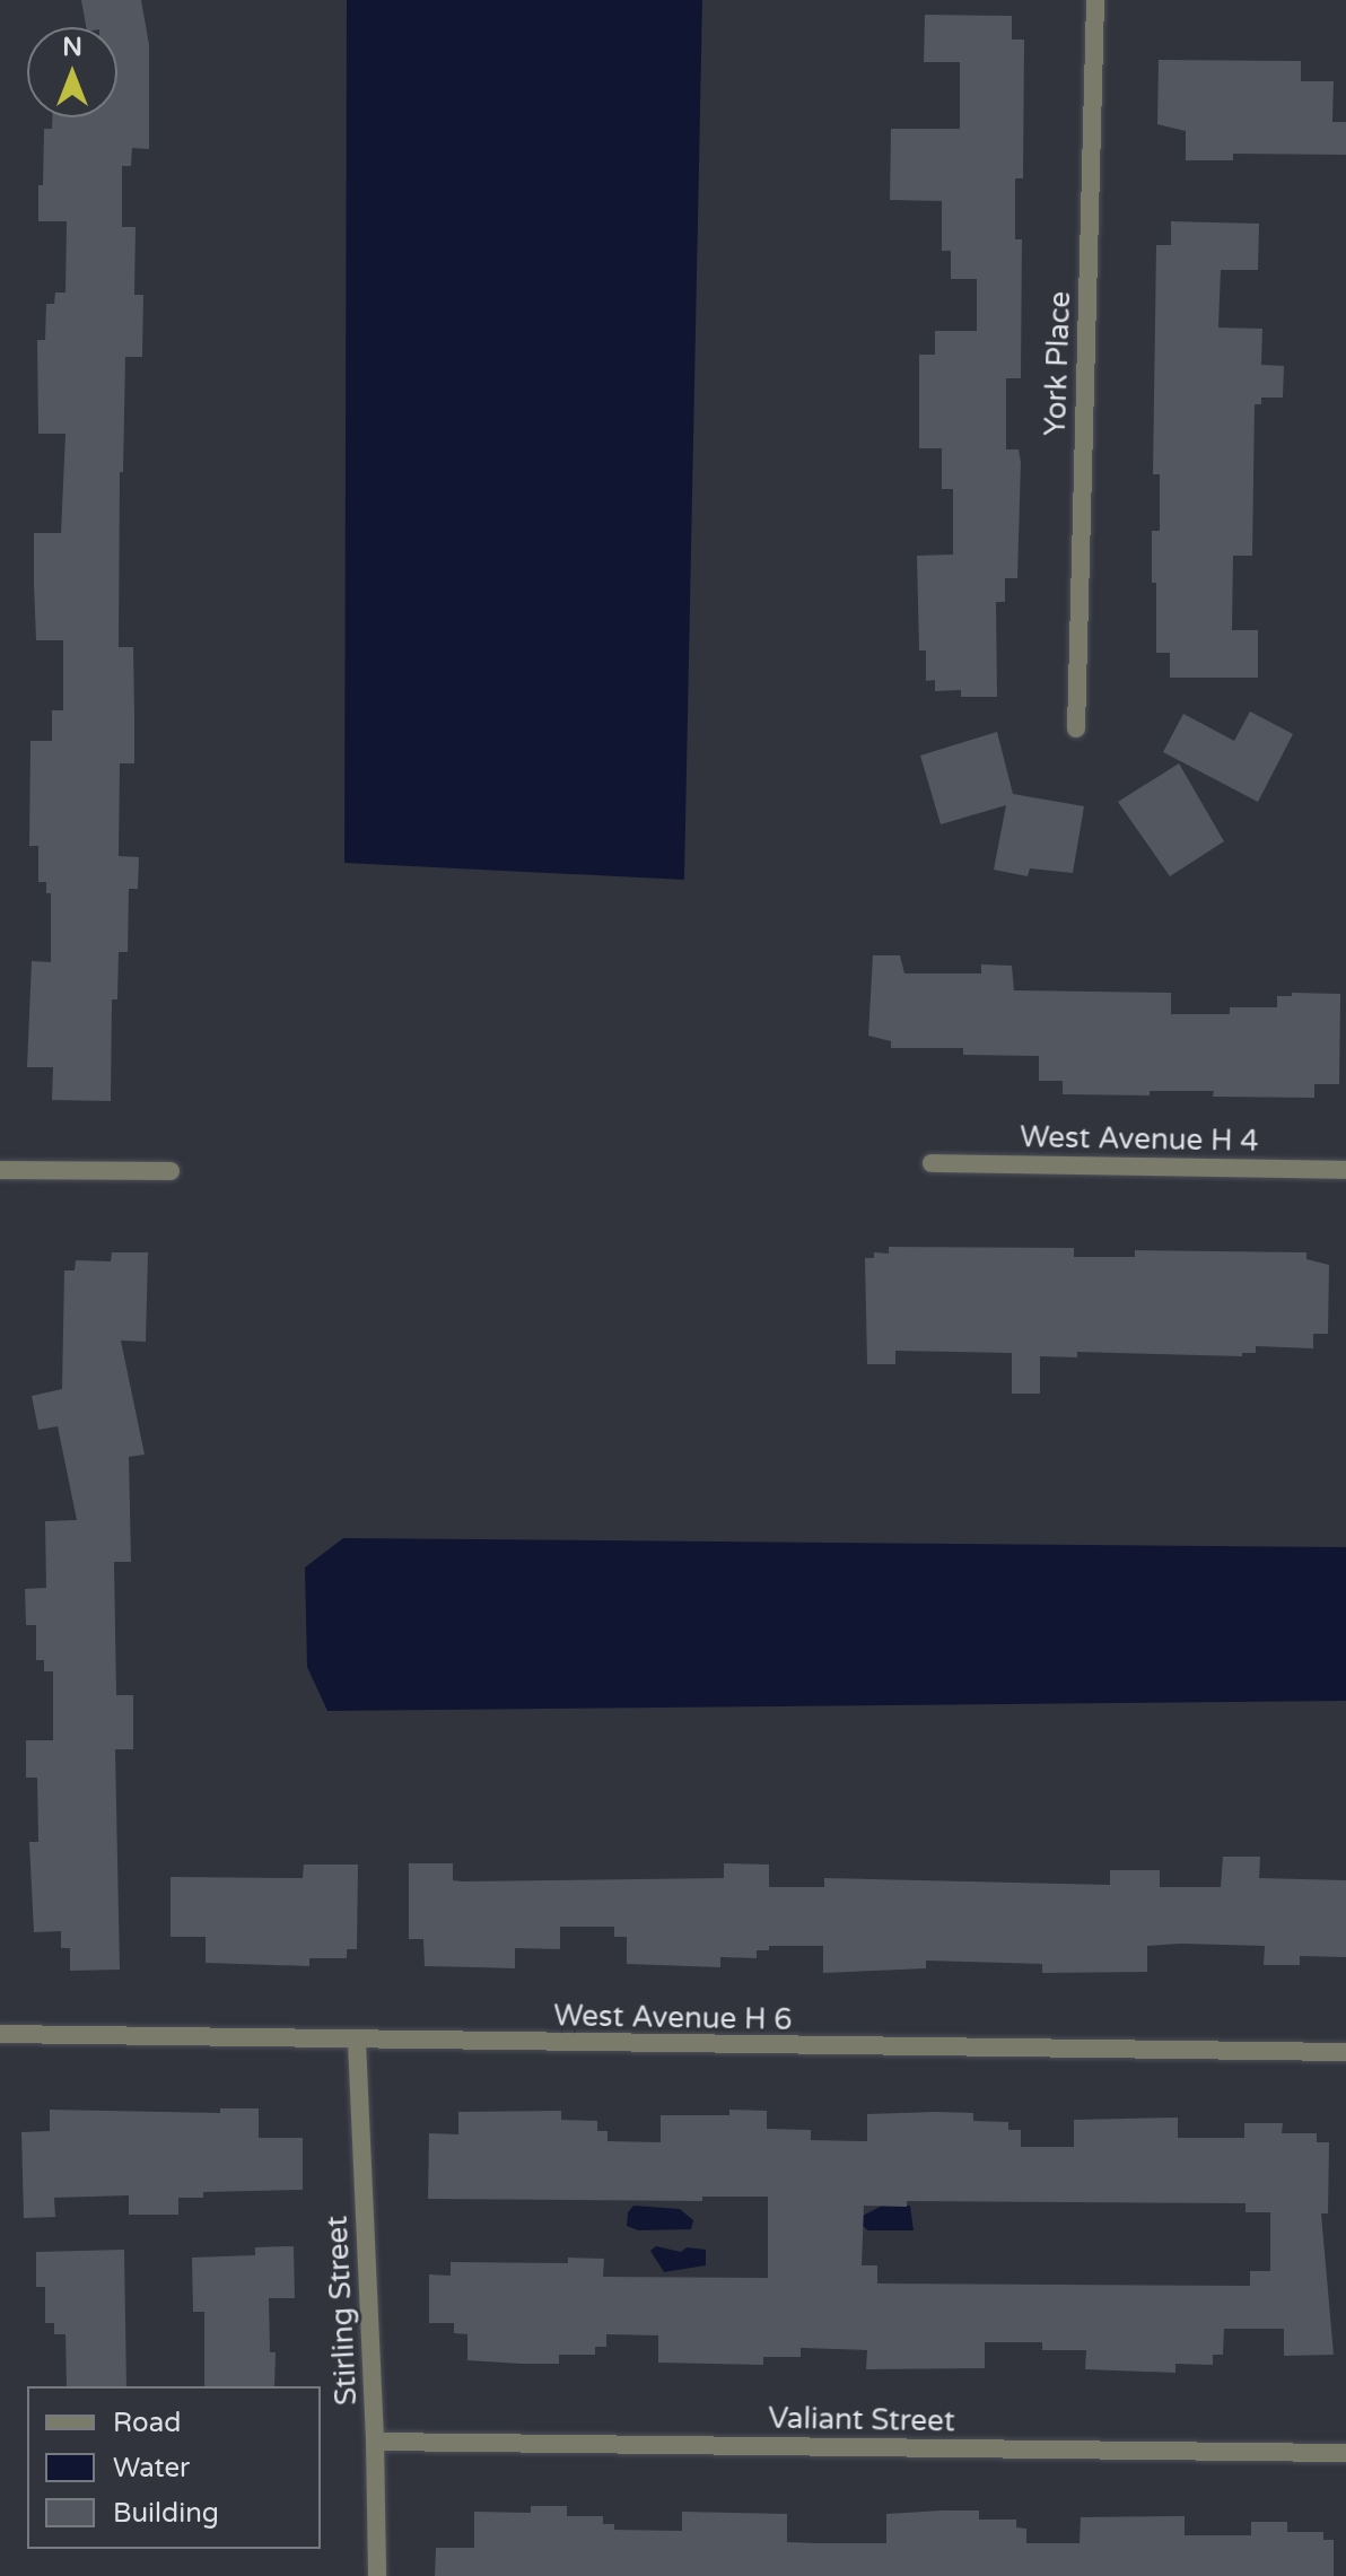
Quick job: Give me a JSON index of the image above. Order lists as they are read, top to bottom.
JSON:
{
  "streets": {
    "street": [
      "York Place",
      "West Avenue H 4",
      "West Avenue H 6",
      "Stirling Street",
      "Valiant Street"
    ]
  },
  "crossings": [
    ["West Avenue H 6", "Stirling Street"],
    ["Stirling Street", "Valiant Street"]
  ],
  "legend": ["Road", "Water", "Building"],
  "north": "top"
}
